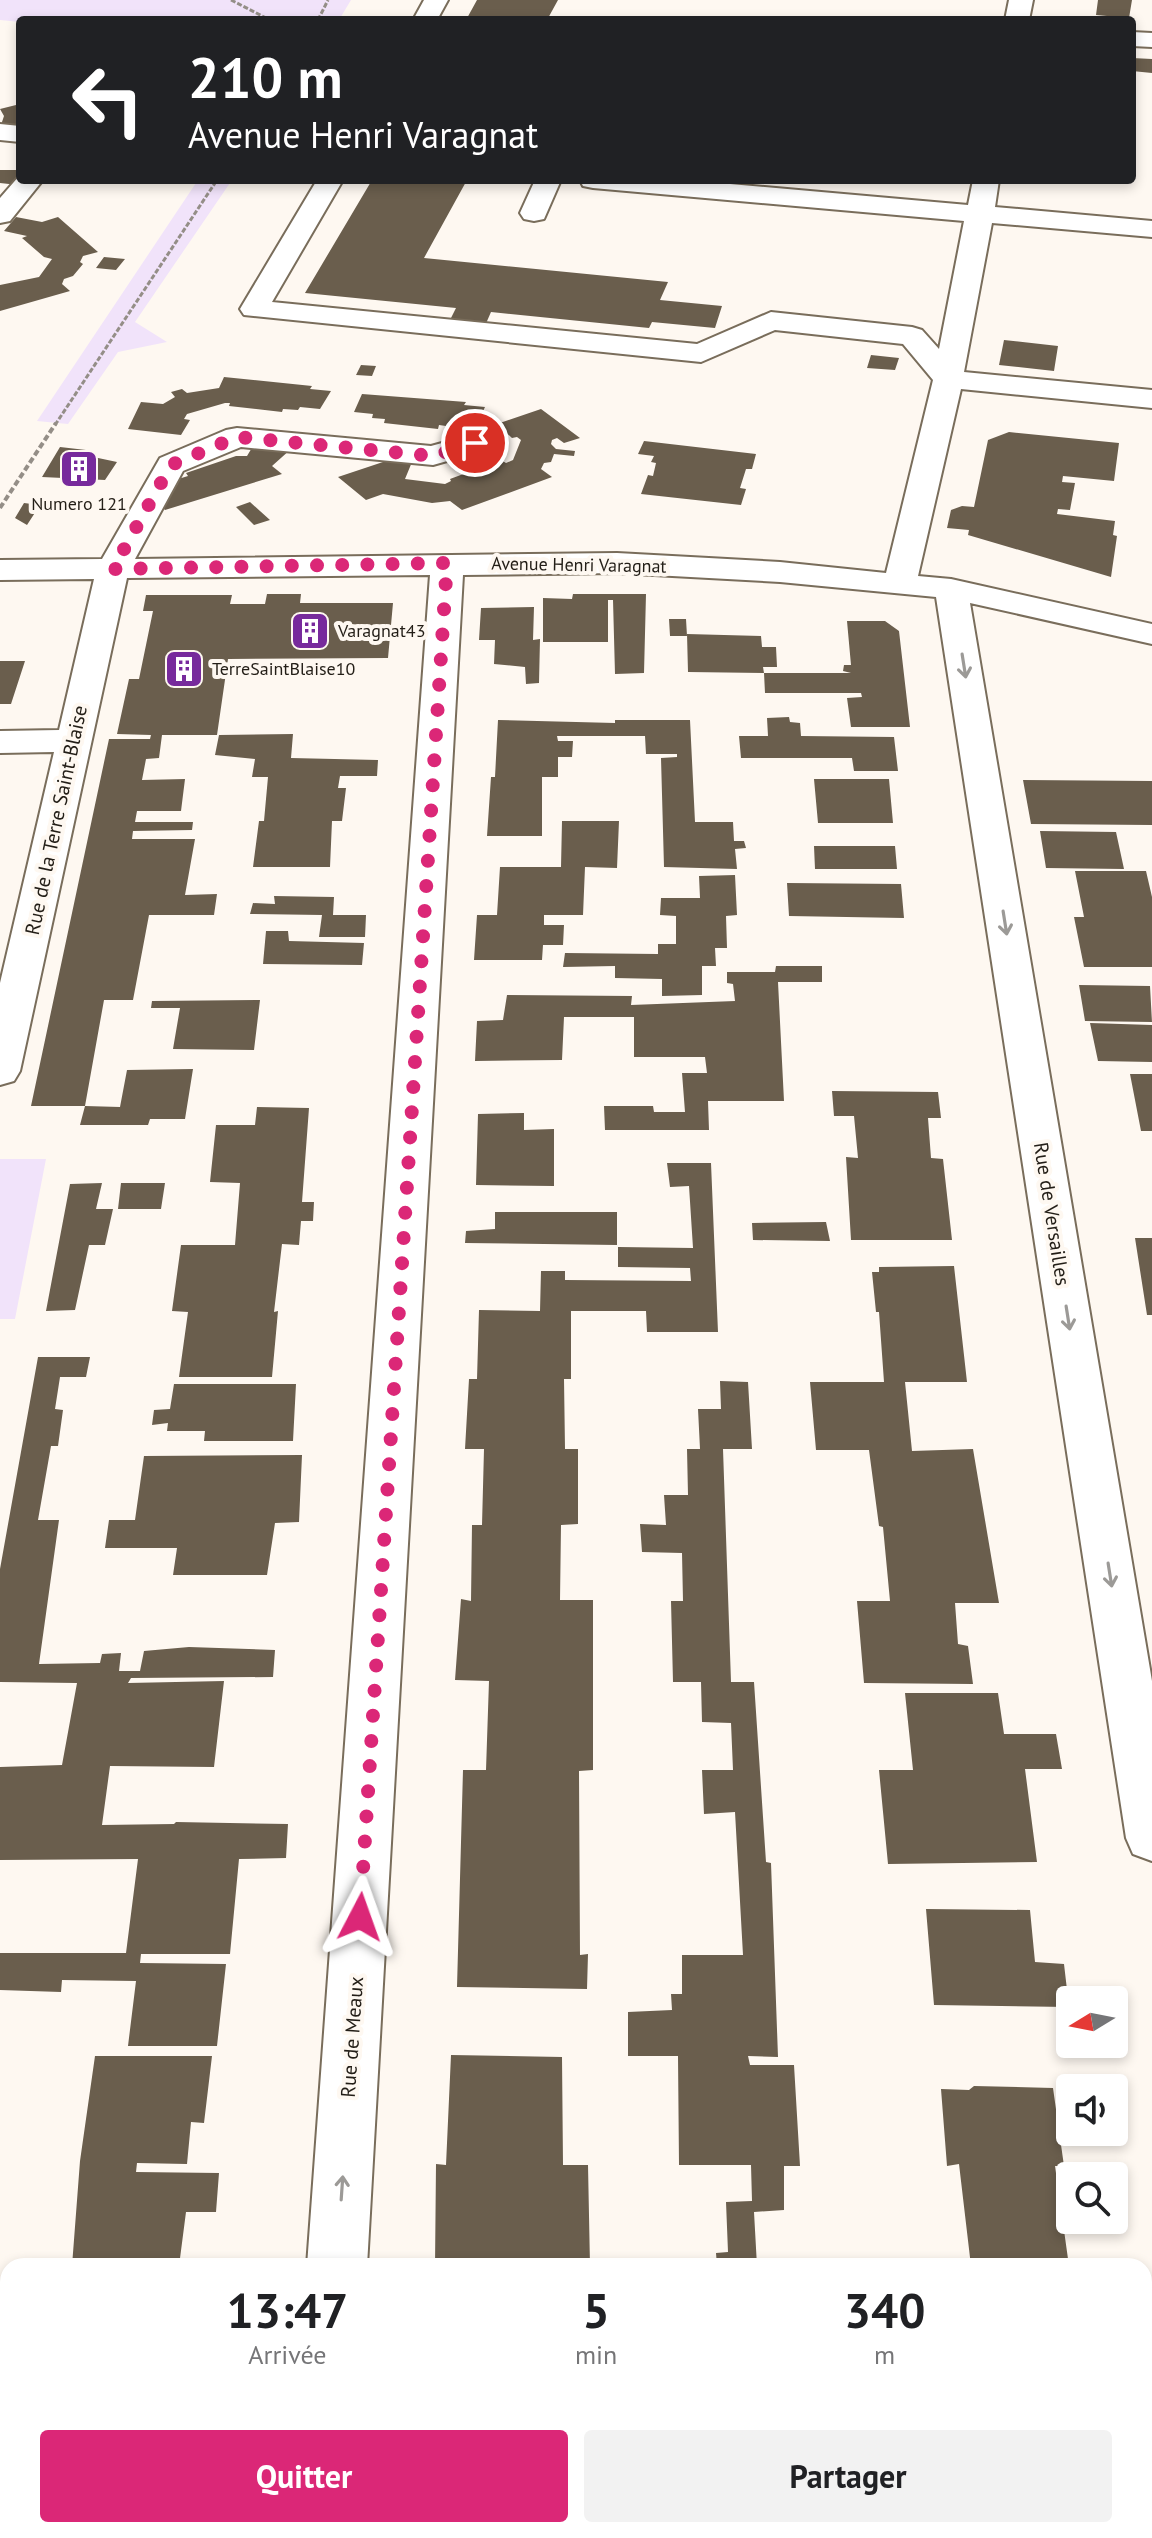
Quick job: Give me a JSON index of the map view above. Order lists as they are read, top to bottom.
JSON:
{
  "streets": {
    "street": [
      "Avenue Henri Varagnat",
      "Rue de la Terre Saint-Blaise",
      "Rue de Versailles",
      "Rue de Meaux"
    ]
  },
  "crossings": [
    ["Avenue Henri Varagnat", "Rue de la Terre Saint-Blaise"],
    ["Avenue Henri Varagnat", "Rue de Versailles"],
    ["Avenue Henri Varagnat", "Rue de Meaux"]
  ],
  "one_way": ["Rue de Versailles", "Rue de Meaux"],
  "places": {
    "building": ["Numero 121", "Varagnat43", "TerreSaintBlaise10"]
  },
  "north": "left",
  "page": {
    "turn": ["210 m", "Avenue Henri Varagnat"],
    "eta": [
      "13:47",
      "Arrivée",
      "5",
      "min",
      "340",
      "m"
    ],
    "buttons": ["Quitter", "Partager"]
  }
}
